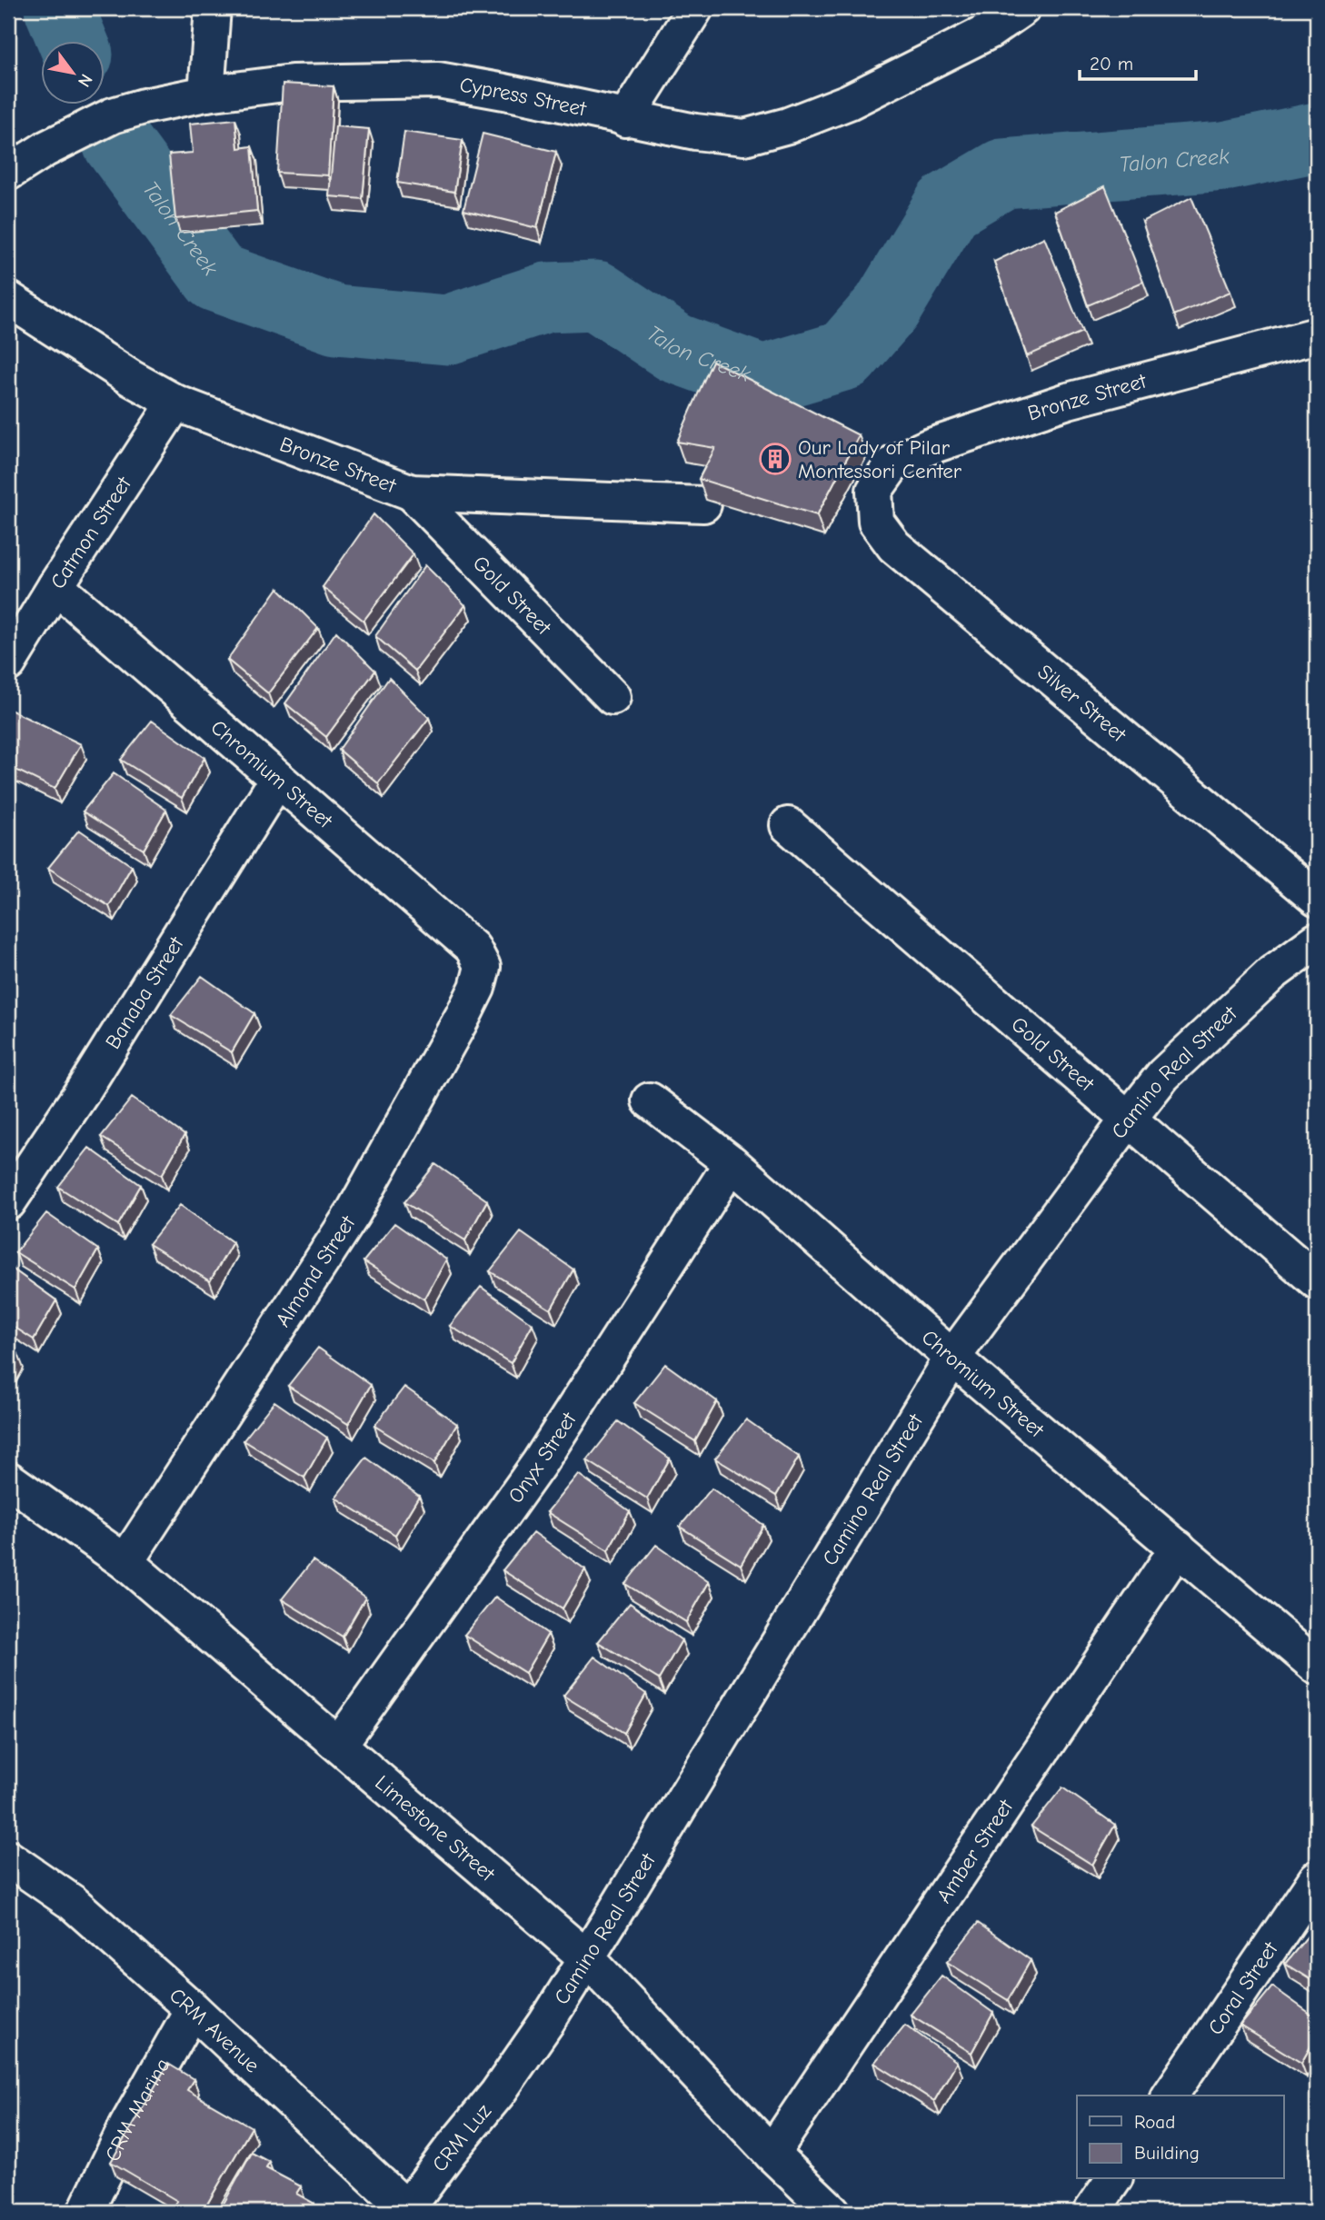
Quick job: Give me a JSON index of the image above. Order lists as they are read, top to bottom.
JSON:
{
  "streets": {
    "street": [
      "Cypress Street",
      "Bronze Street",
      "Catmon Street",
      "Gold Street",
      "Silver Street",
      "Chromium Street",
      "Banaba Street",
      "Camino Real Street",
      "Almond Street",
      "Onyx Street",
      "Limestone Street",
      "Amber Street",
      "Coral Street",
      "CRM Avenue",
      "CRM Marina",
      "CRM Luz"
    ]
  },
  "crossings": [
    ["Bronze Street", "Catmon Street"],
    ["Bronze Street", "Gold Street"],
    ["Bronze Street", "Silver Street"],
    ["Catmon Street", "Chromium Street"],
    ["Gold Street", "Camino Real Street"],
    ["Chromium Street", "Banaba Street"],
    ["Chromium Street", "Camino Real Street"],
    ["Chromium Street", "Almond Street"],
    ["Chromium Street", "Onyx Street"],
    ["Chromium Street", "Amber Street"],
    ["Camino Real Street", "Limestone Street"],
    ["Camino Real Street", "CRM Luz"],
    ["Almond Street", "Limestone Street"],
    ["Onyx Street", "Limestone Street"],
    ["Limestone Street", "Amber Street"],
    ["CRM Avenue", "CRM Marina"],
    ["CRM Avenue", "CRM Luz"]
  ],
  "water": ["Talon Creek"],
  "places": {
    "building": ["Our Lady of Pilar Montessori Center"]
  },
  "legend": ["Road", "Building"],
  "scale_bar": "20 m",
  "north": "bottom right"
}
